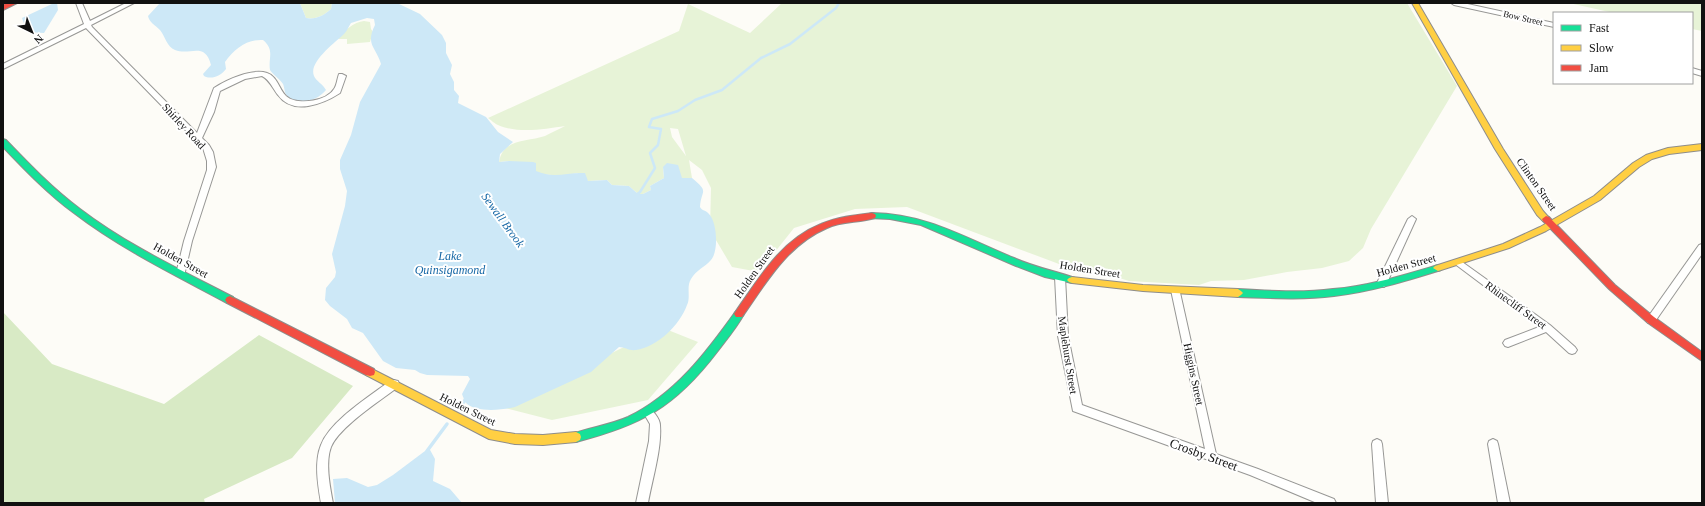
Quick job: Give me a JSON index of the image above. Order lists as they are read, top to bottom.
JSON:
{
  "streets": {
    "street": [
      "Bow Street",
      "Shirley Road",
      "Clinton Street",
      "Holden Street",
      "Rhinecliff Street",
      "Maplehurst Street",
      "Higgins Street",
      "Crosby Street"
    ]
  },
  "crossings": [
    ["Shirley Road", "Holden Street"],
    ["Clinton Street", "Holden Street"],
    ["Holden Street", "Rhinecliff Street"],
    ["Holden Street", "Maplehurst Street"],
    ["Holden Street", "Higgins Street"],
    ["Maplehurst Street", "Crosby Street"],
    ["Higgins Street", "Crosby Street"]
  ],
  "water": ["Sewall Brook", "Lake Quinsigamond"],
  "legend": ["Fast", "Slow", "Jam"],
  "north": "bottom right"
}
